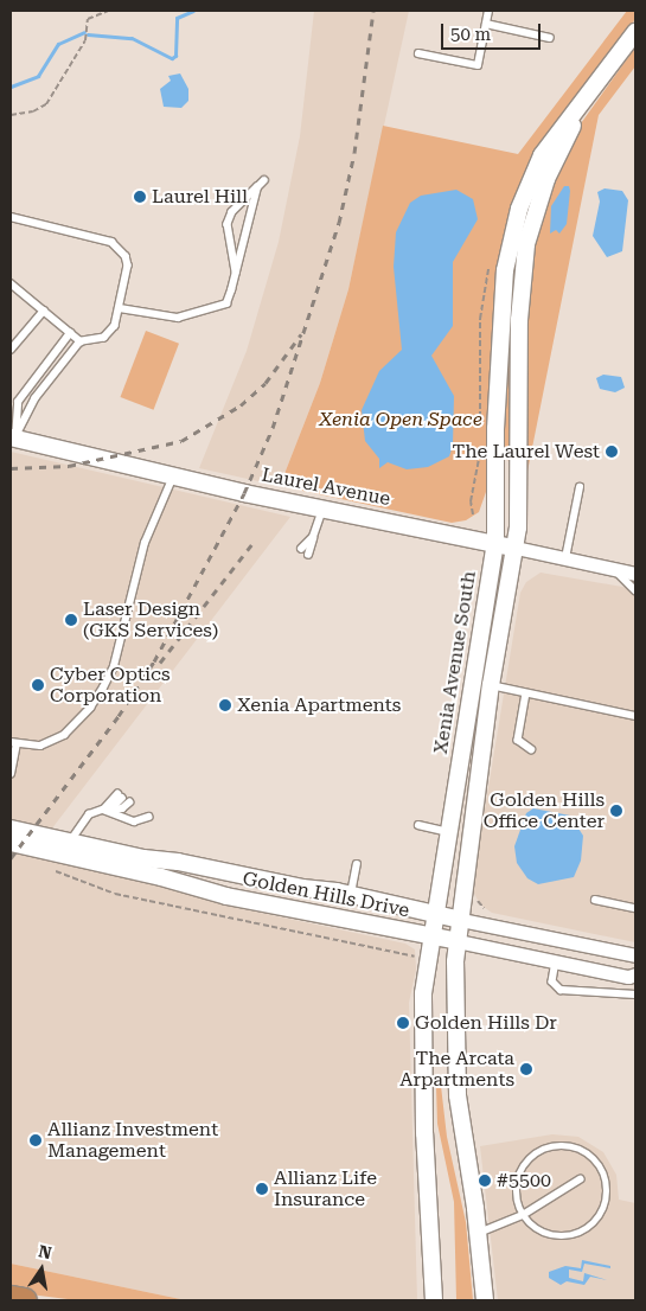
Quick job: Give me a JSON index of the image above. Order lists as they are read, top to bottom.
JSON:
{
  "streets": {
    "street": ["Laurel Avenue", "Xenia Avenue South", "Golden Hills Drive"]
  },
  "crossings": [
    ["Laurel Avenue", "Xenia Avenue South"],
    ["Xenia Avenue South", "Golden Hills Drive"]
  ],
  "parks": ["Xenia Open Space"],
  "places": [
    "Laurel Hill",
    "The Laurel West",
    "Laser Design (GKS Services)",
    "Cyber Optics Corporation",
    "Xenia Apartments",
    "Golden Hills Office Center",
    "Golden Hills Dr",
    "The Arcata Arpartments",
    "Allianz Investment Management",
    "#5500",
    "Allianz Life Insurance"
  ],
  "scale_bar": "50 m",
  "north": "top"
}
